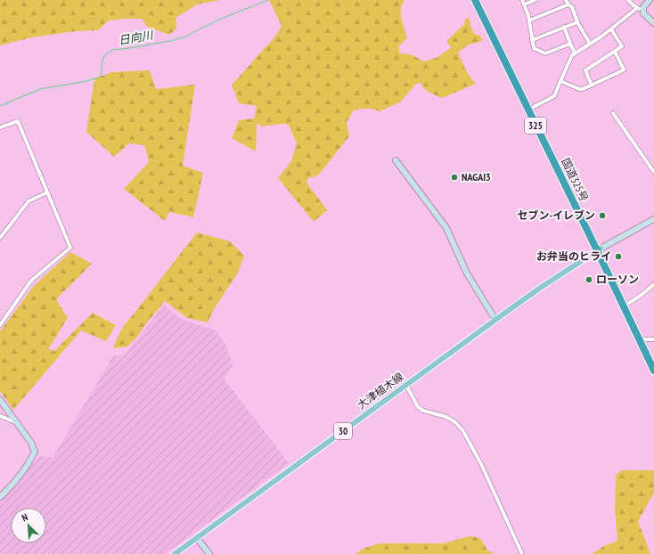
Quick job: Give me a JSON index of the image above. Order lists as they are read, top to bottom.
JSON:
{
  "streets": {
    "highway": ["325", "国道325号"],
    "main road": ["大津植木線", "30"]
  },
  "crossings": [
    ["国道325号", "大津植木線"]
  ],
  "water": ["日向川"],
  "places": [
    "NAGAI3",
    "セブン-イレブン",
    "お弁当のヒライ",
    "ローソン"
  ],
  "north": "top left"
}
